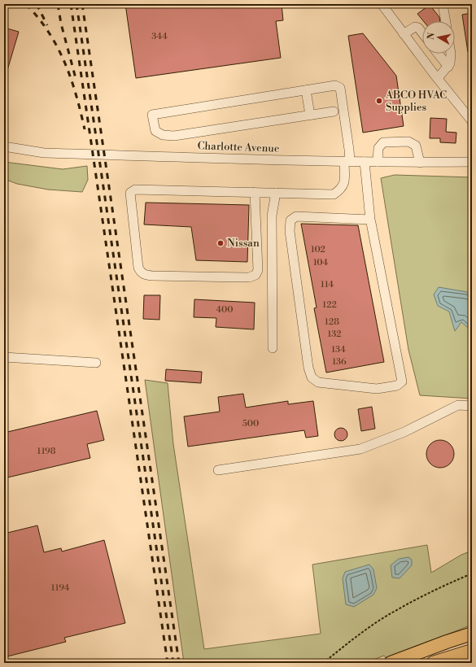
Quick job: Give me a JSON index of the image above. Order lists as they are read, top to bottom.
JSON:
{
  "streets": {
    "street": ["Charlotte Avenue"]
  },
  "places": ["ABCO HVAC Supplies", "Nissan"],
  "house_numbers": [
    "344",
    "102",
    "104",
    "114",
    "122",
    "400",
    "128",
    "132",
    "134",
    "136",
    "500",
    "1198",
    "1194"
  ],
  "north": "left"
}
